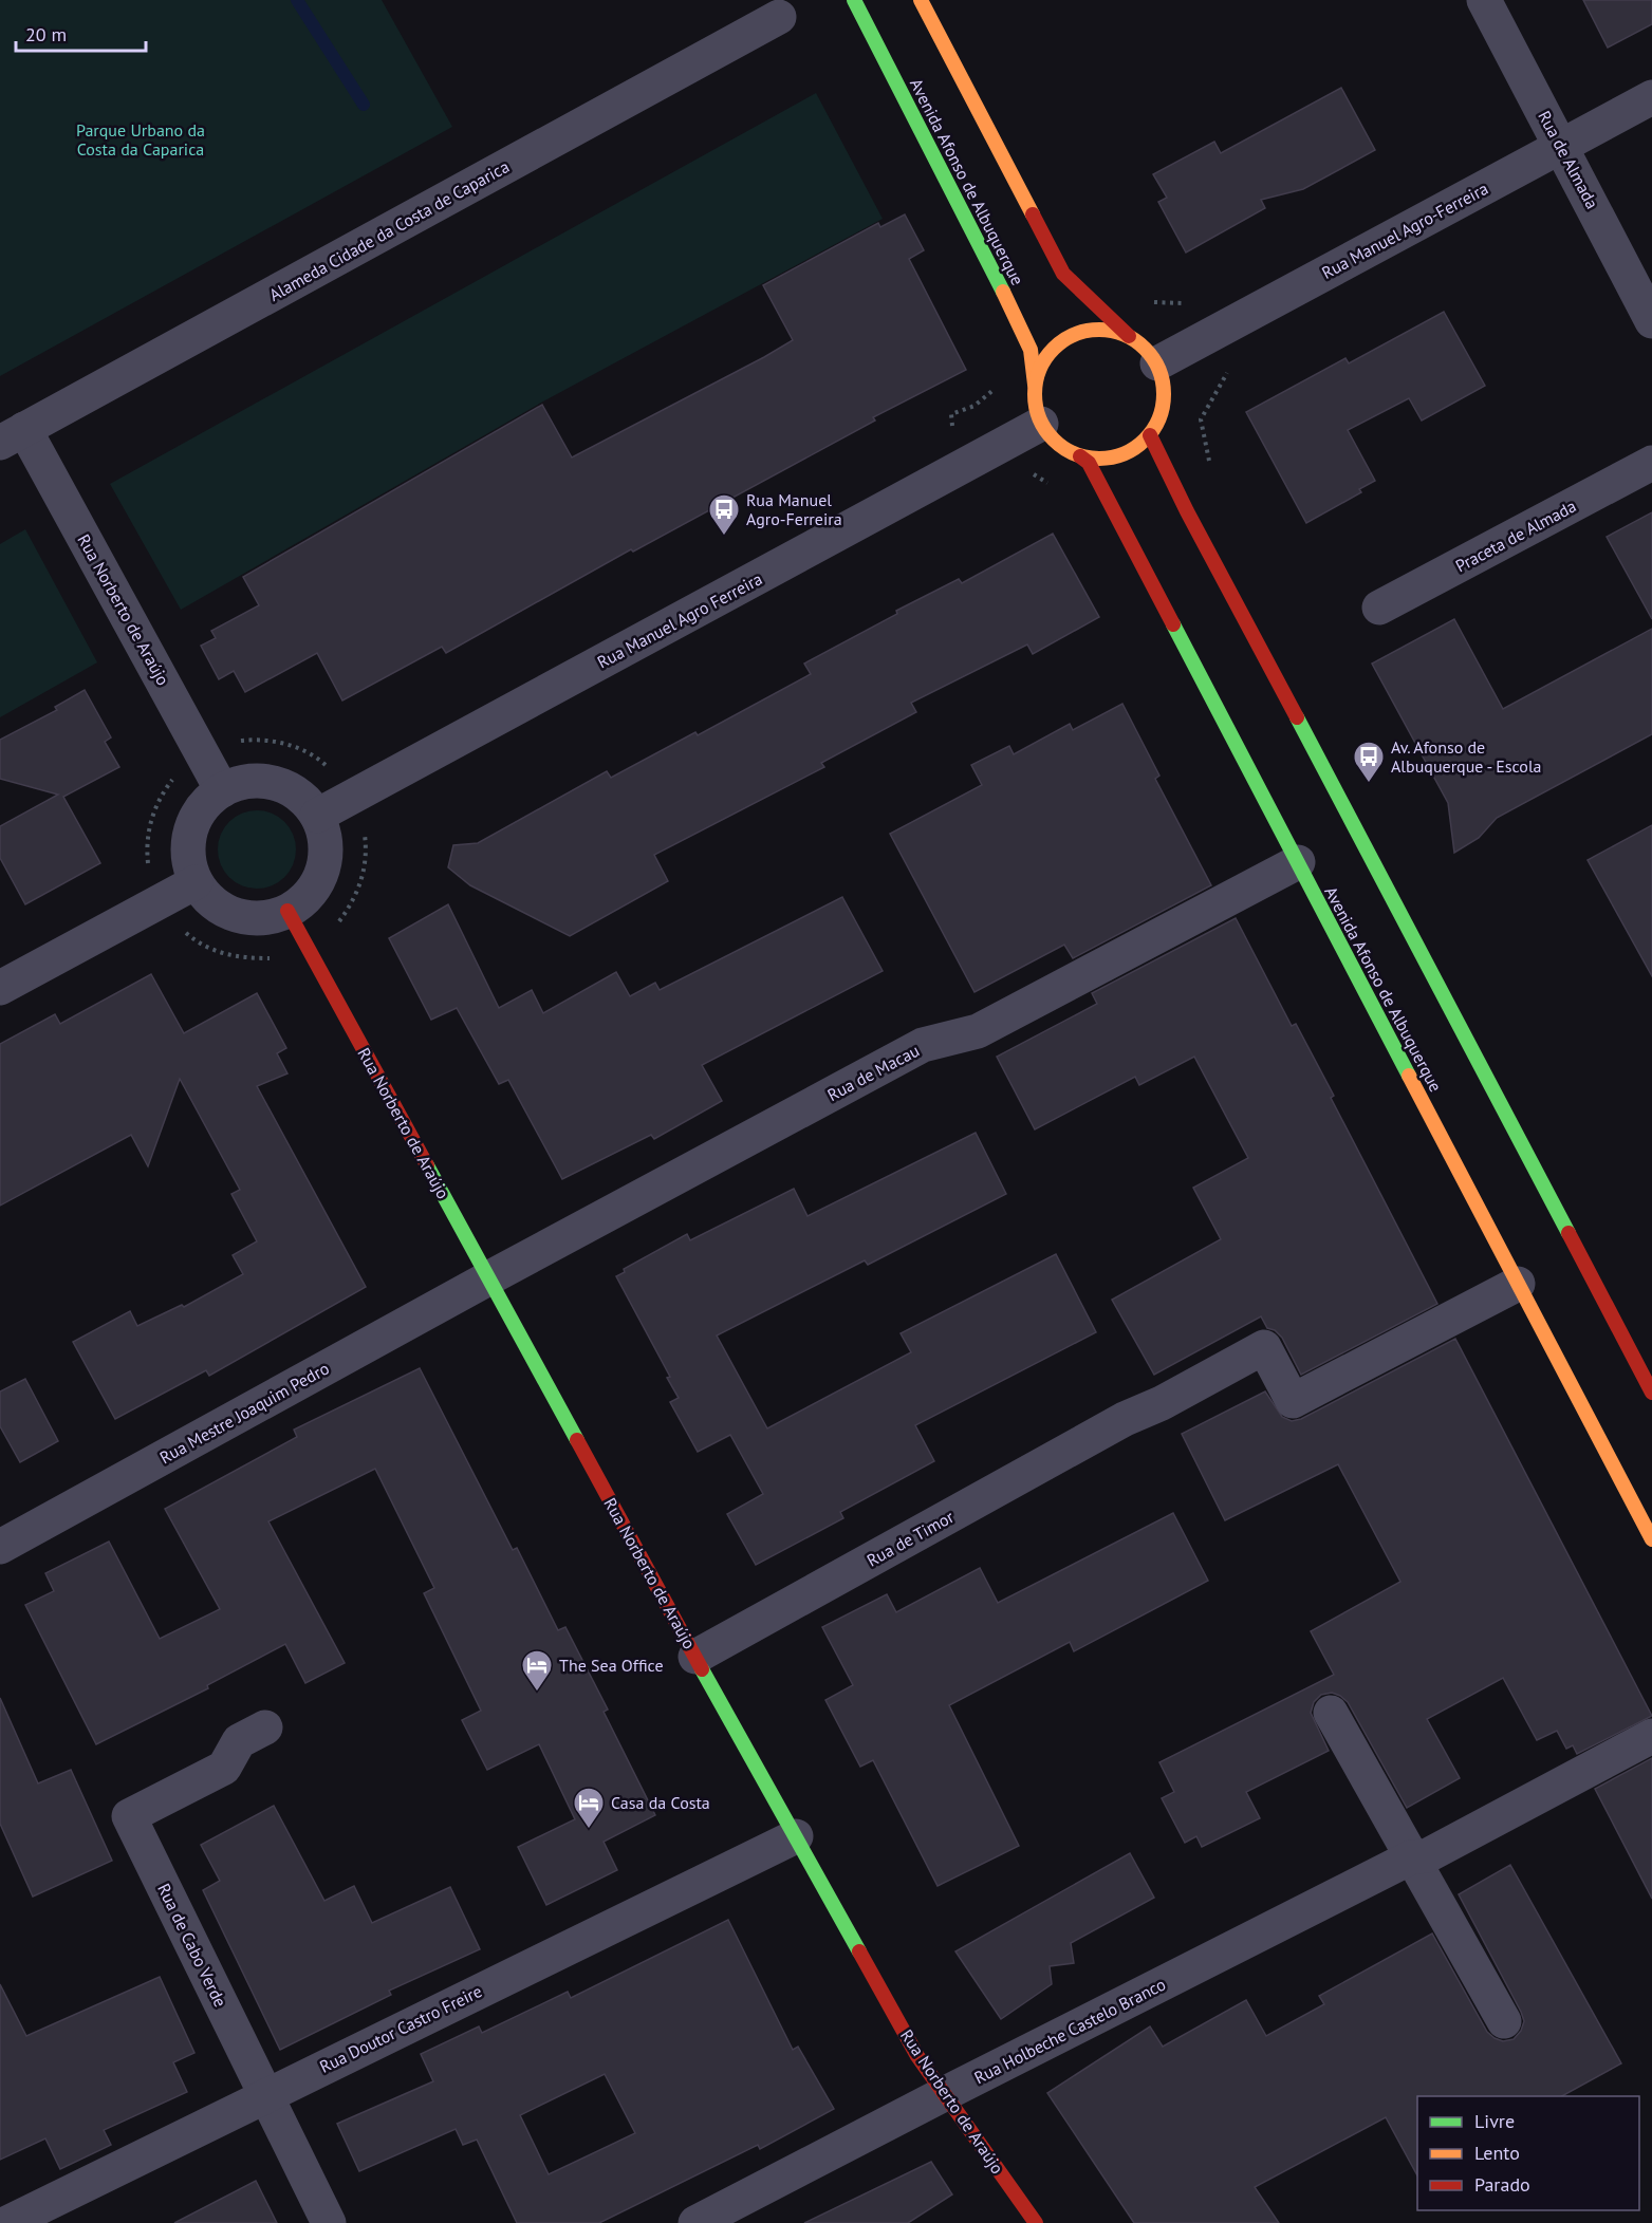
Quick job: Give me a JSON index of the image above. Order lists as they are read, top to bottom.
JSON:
{
  "streets": {
    "main road": ["Avenida Afonso de Albuquerque", "Rua Norberto de Araújo"],
    "street": [
      "Rua de Almada",
      "Alameda Cidade da Costa de Caparica",
      "Rua Manuel Agro-Ferreira",
      "Praceta de Almada",
      "Rua Manuel Agro Ferreira",
      "Rua de Macau",
      "Rua Mestre Joaquim Pedro",
      "Rua de Timor",
      "Rua de Cabo Verde",
      "Rua Doutor Castro Freire",
      "Rua Holbeche Castelo Branco"
    ]
  },
  "crossings": [
    ["Rua de Almada", "Rua Manuel Agro-Ferreira"],
    ["Avenida Afonso de Albuquerque", "Rua Manuel Agro-Ferreira"],
    ["Avenida Afonso de Albuquerque", "Rua Manuel Agro Ferreira"],
    ["Avenida Afonso de Albuquerque", "Rua de Macau"],
    ["Avenida Afonso de Albuquerque", "Rua de Timor"],
    ["Alameda Cidade da Costa de Caparica", "Rua Norberto de Araújo"],
    ["Rua Manuel Agro-Ferreira", "Rua Manuel Agro Ferreira"],
    ["Rua Norberto de Araújo", "Rua Manuel Agro Ferreira"],
    ["Rua Norberto de Araújo", "Rua de Macau"],
    ["Rua Norberto de Araújo", "Rua Mestre Joaquim Pedro"],
    ["Rua Norberto de Araújo", "Rua de Timor"],
    ["Rua Norberto de Araújo", "Rua Doutor Castro Freire"],
    ["Rua Norberto de Araújo", "Rua Holbeche Castelo Branco"],
    ["Rua de Macau", "Rua Mestre Joaquim Pedro"],
    ["Rua de Cabo Verde", "Rua Doutor Castro Freire"]
  ],
  "parks": ["Parque Urbano da Costa da Caparica"],
  "places": {
    "bus stop": ["Rua Manuel Agro-Ferreira", "Av. Afonso de Albuquerque - Escola"],
    "hotel": ["The Sea Office", "Casa da Costa"]
  },
  "legend": ["Livre", "Lento", "Parado"],
  "scale_bar": "20 m"
}
